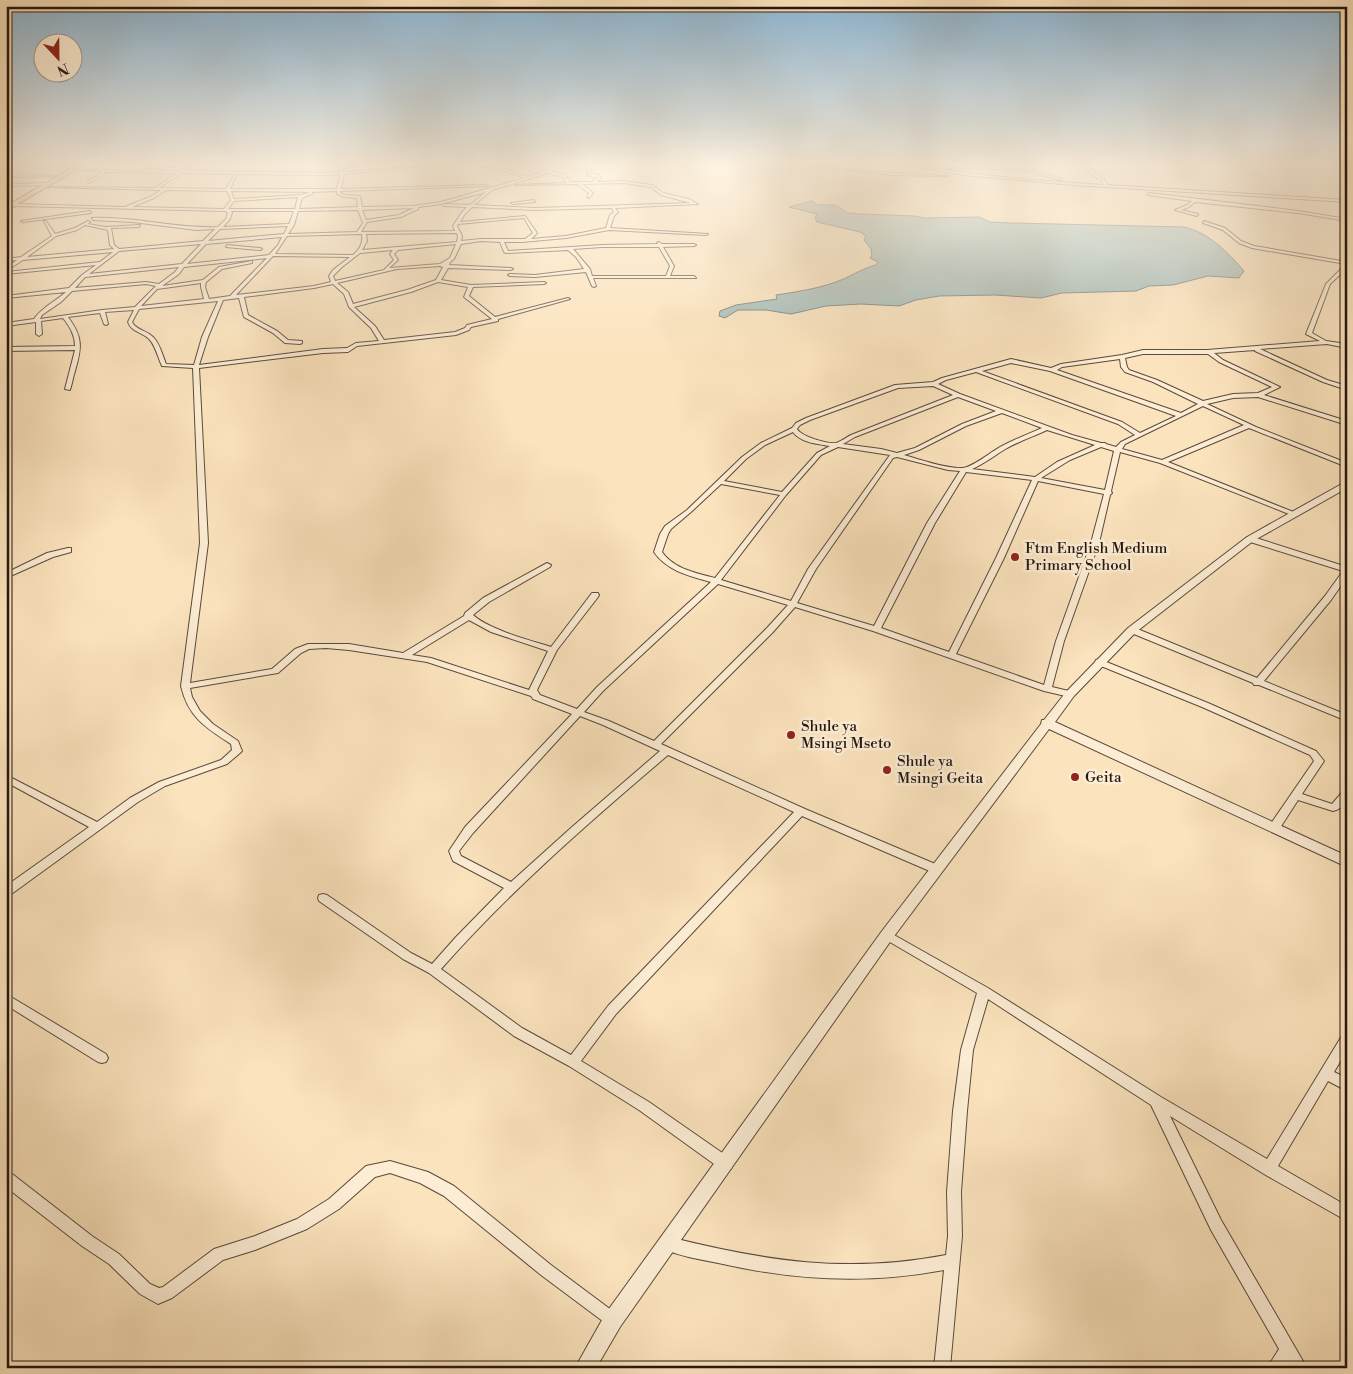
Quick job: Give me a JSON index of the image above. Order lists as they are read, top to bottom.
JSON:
{
  "places": [
    "Ftm English Medium Primary School",
    "Shule ya Msingi Mseto",
    "Shule ya Msingi Geita",
    "Geita"
  ],
  "north": "bottom"
}
